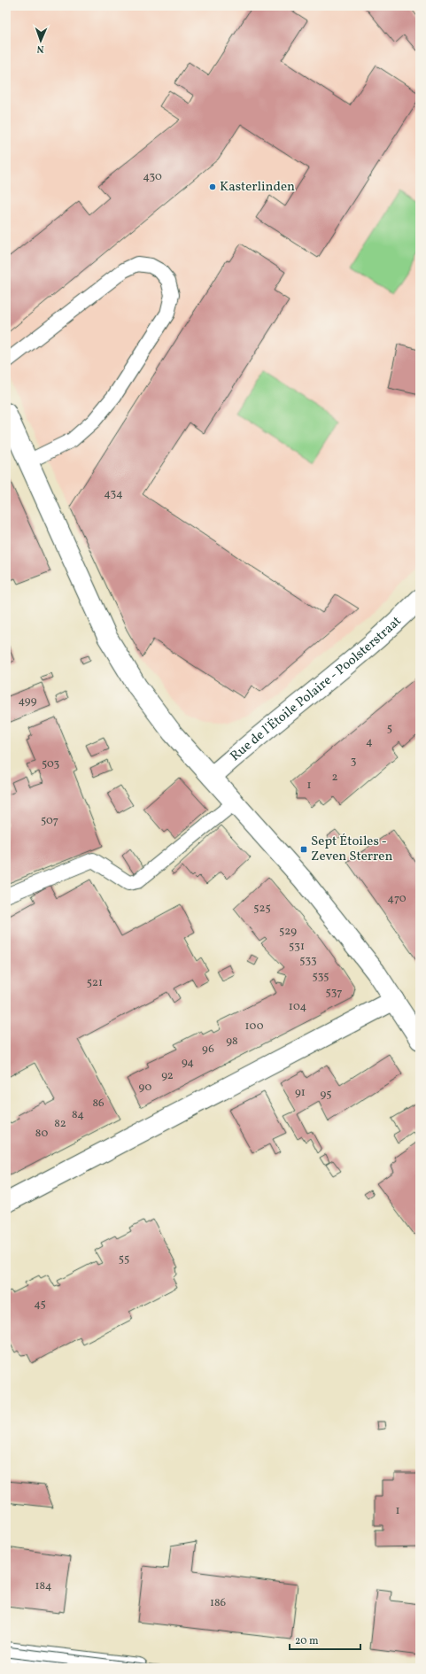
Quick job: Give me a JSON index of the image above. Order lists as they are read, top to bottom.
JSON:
{
  "streets": {
    "street": ["Rue de l'Étoile Polaire - Poolsterstraat"]
  },
  "places": {
    "other": ["Kasterlinden"],
    "transit": ["Sept Étoiles - Zeven Sterren"]
  },
  "house_numbers": [
    "430",
    "434",
    "499",
    "5",
    "4",
    "3",
    "503",
    "2",
    "1",
    "507",
    "470",
    "525",
    "529",
    "531",
    "533",
    "535",
    "521",
    "537",
    "104",
    "100",
    "98",
    "96",
    "94",
    "92",
    "90",
    "91",
    "95",
    "86",
    "84",
    "82",
    "80",
    "55",
    "45",
    "1",
    "184",
    "186"
  ],
  "scale_bar": "20 m",
  "north": "bottom"
}
